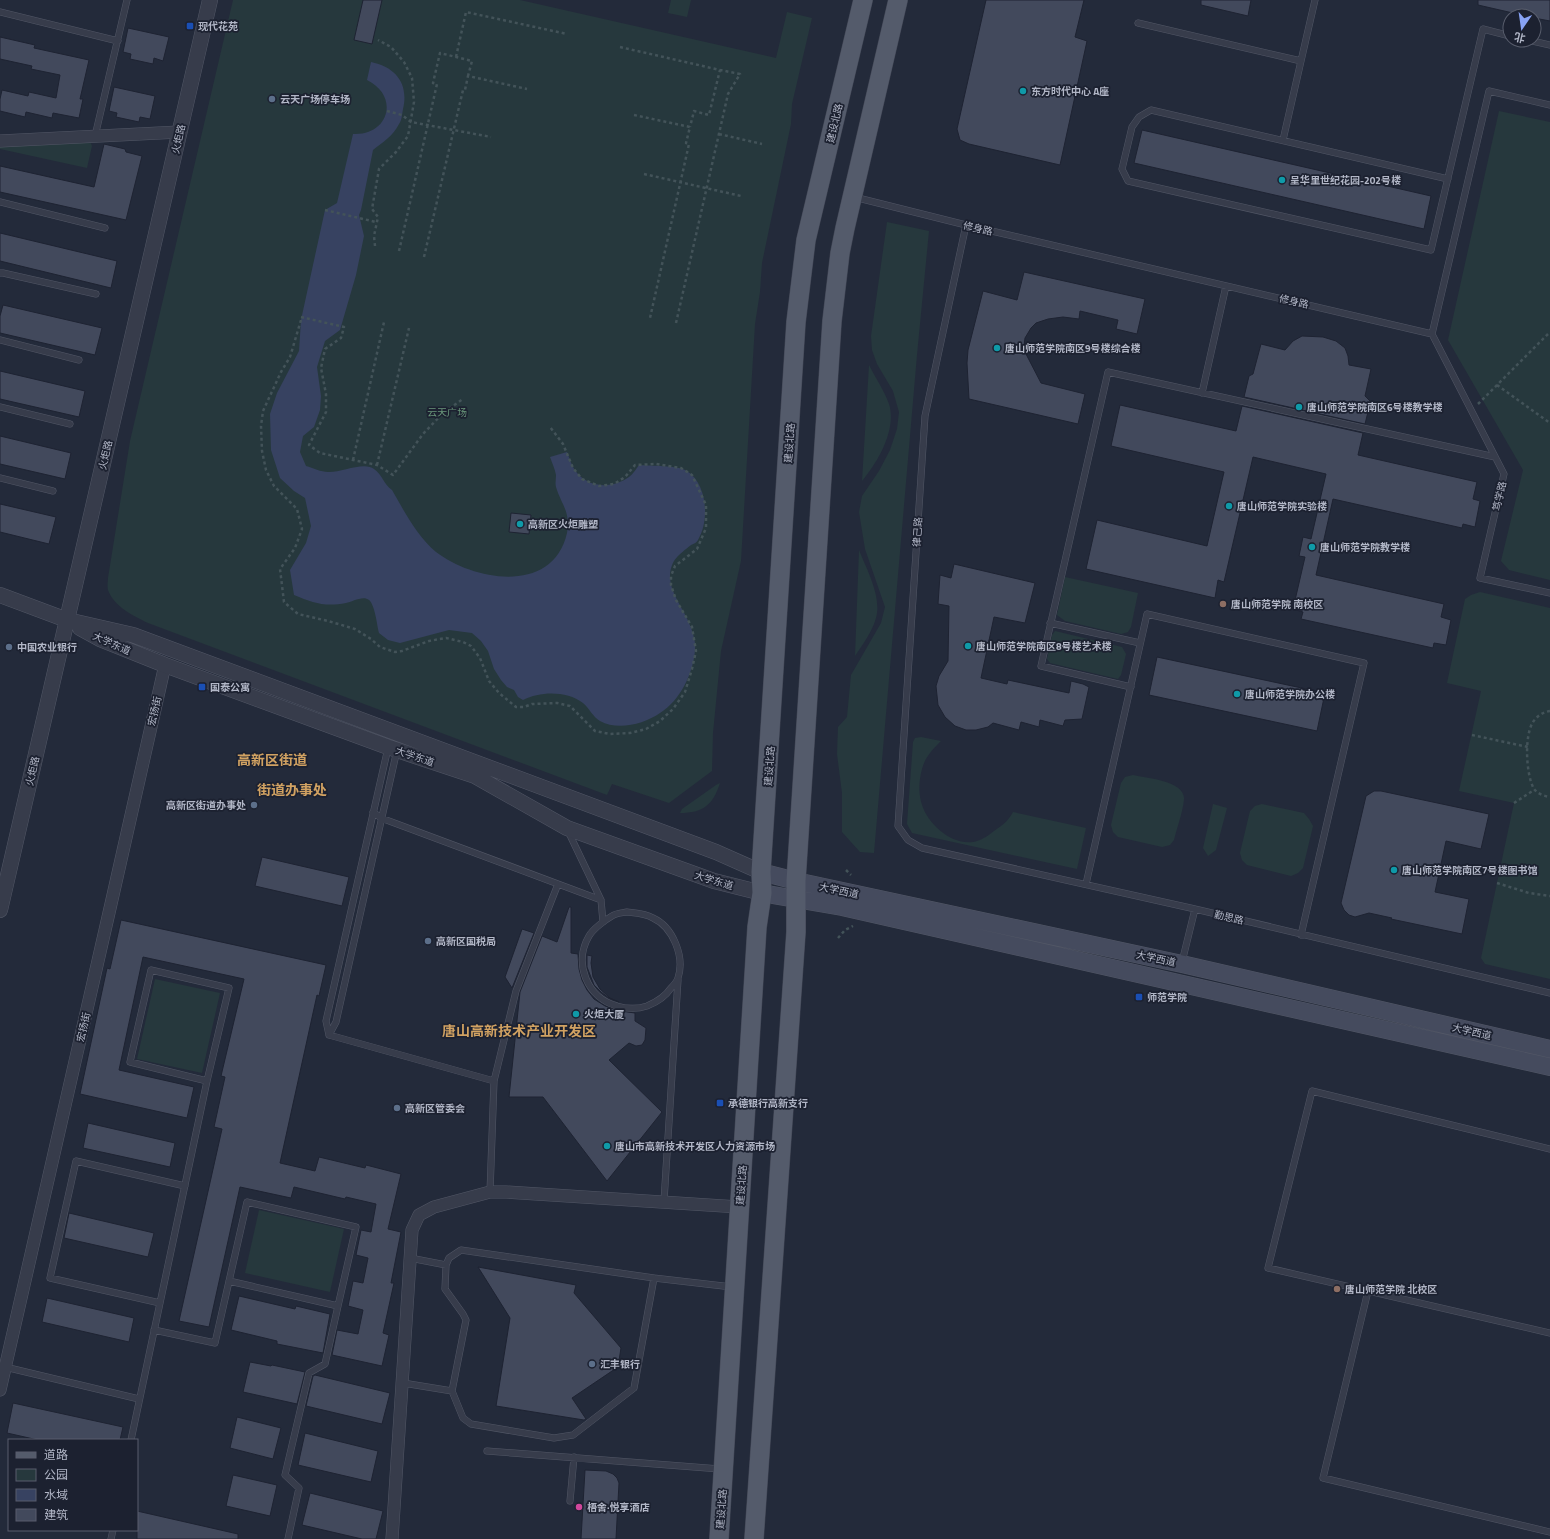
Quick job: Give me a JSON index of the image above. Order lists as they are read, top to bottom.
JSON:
{
  "streets": {
    "main road": ["建设北路", "大学西道"],
    "street": ["火炬路", "大学东道", "宏扬街"],
    "lane": [
      "修身路",
      "笃学路",
      "律己路",
      "勤思路"
    ]
  },
  "crossings": [
    ["建设北路", "大学东道"],
    ["建设北路", "大学西道"],
    ["火炬路", "大学东道"],
    ["修身路", "笃学路"],
    ["修身路", "律己路"],
    ["律己路", "勤思路"],
    ["大学东道", "宏扬街"],
    ["大学东道", "大学西道"]
  ],
  "districts": ["高新区街道", "街道办事处", "唐山高新技术产业开发区"],
  "parks": ["云天广场"],
  "places": {
    "transit": [
      "现代花苑",
      "国泰公寓",
      "师范学院",
      "承德银行高新支行"
    ],
    "other": [
      "东方时代中心 A座",
      "云天广场停车场",
      "呈华里世纪花园-202号楼",
      "唐山师范学院南区9号楼综合楼",
      "唐山师范学院南区6号楼教学楼",
      "唐山师范学院实验楼",
      "高新区火炬雕塑",
      "唐山师范学院教学楼",
      "唐山师范学院 南校区",
      "唐山师范学院南区8号楼艺术楼",
      "中国农业银行",
      "唐山师范学院办公楼",
      "高新区街道办事处",
      "唐山师范学院南区7号楼图书馆",
      "高新区国税局",
      "火炬大厦",
      "高新区管委会",
      "唐山市高新技术开发区人力资源市场",
      "唐山师范学院 北校区",
      "汇丰银行",
      "梧舍·悦享酒店"
    ]
  },
  "legend": [
    "道路",
    "公园",
    "水域",
    "建筑"
  ],
  "north": "bottom"
}
